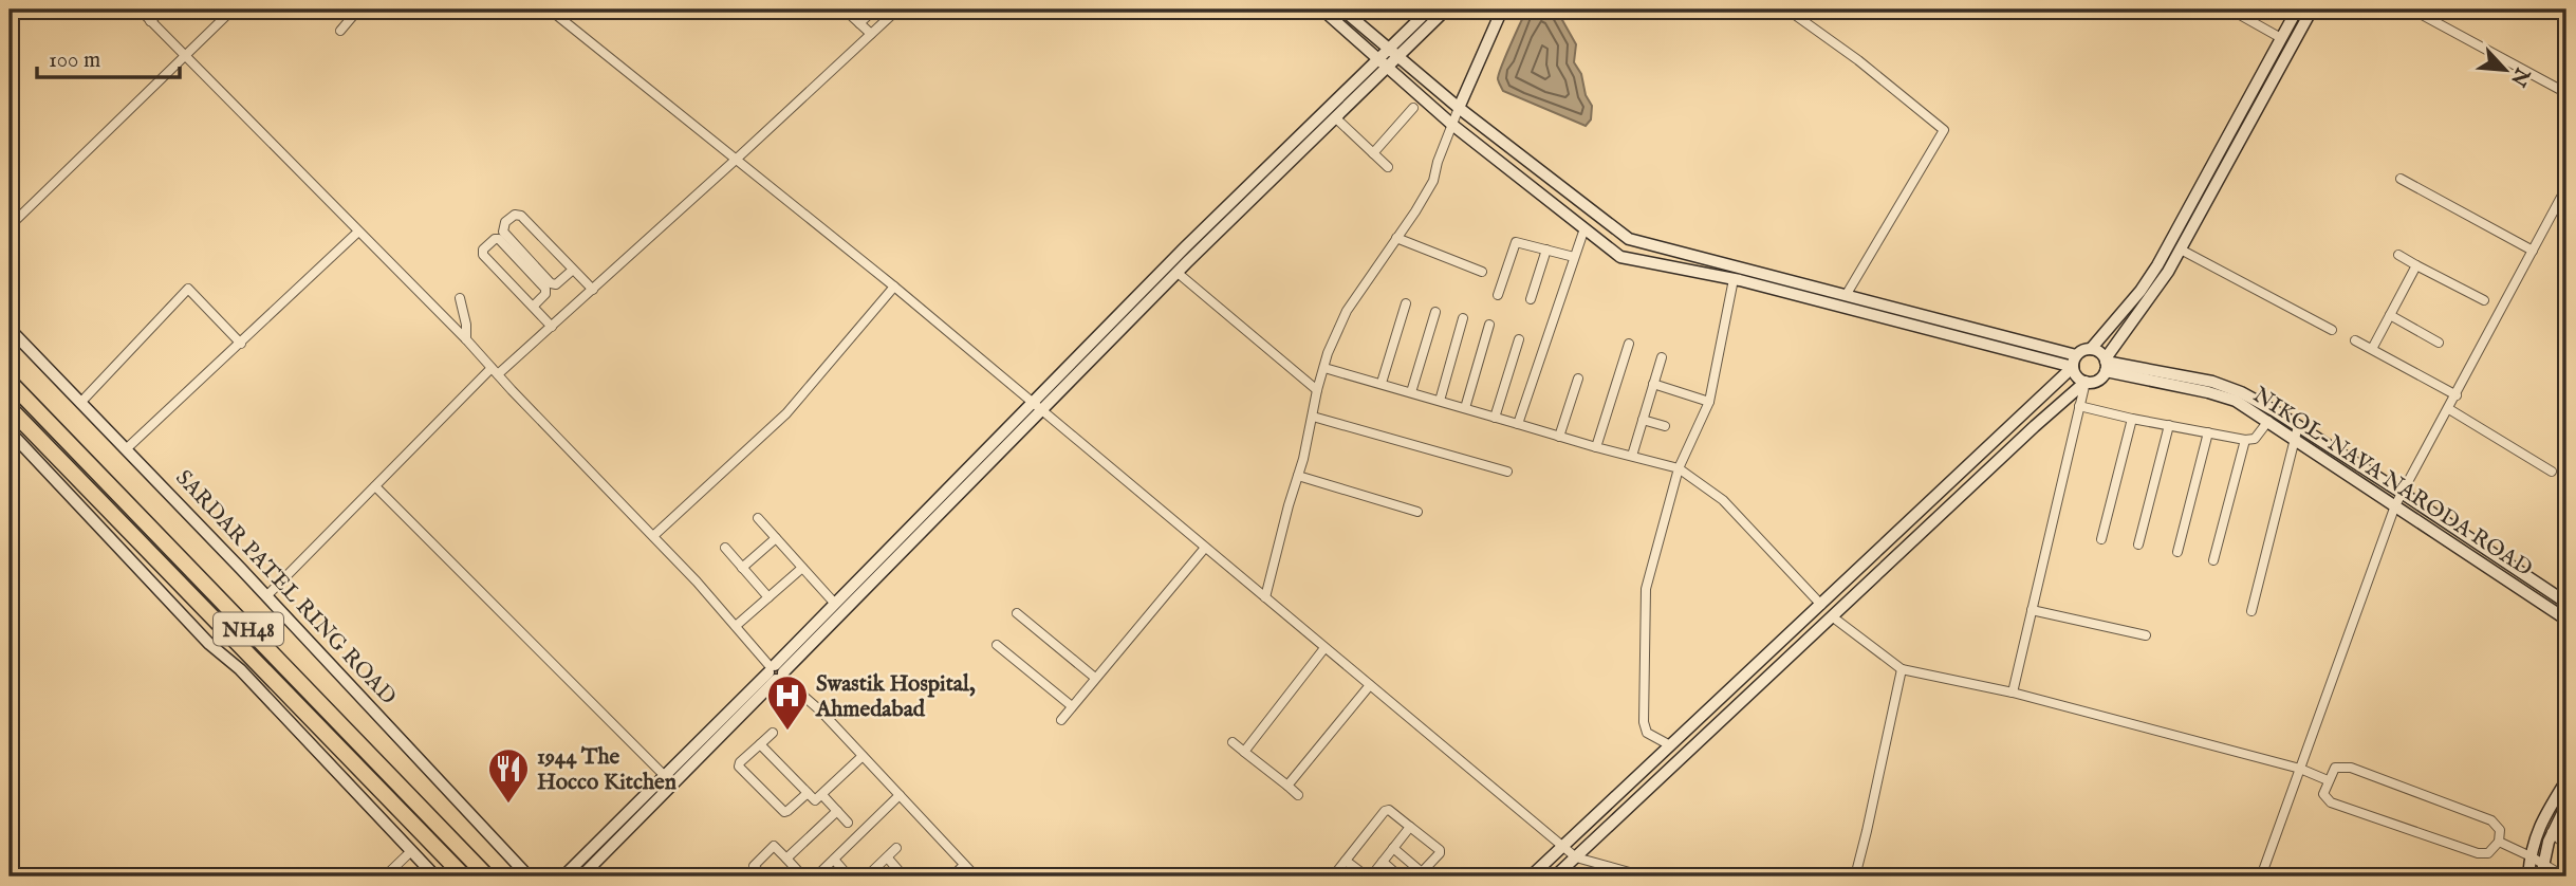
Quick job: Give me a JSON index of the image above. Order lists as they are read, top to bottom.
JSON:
{
  "streets": {
    "highway": ["NH48"],
    "street": ["NIKOL-NAVA NARODA ROAD", "SARDAR PATEL RING ROAD"]
  },
  "places": {
    "hospital": ["Swastik Hospital, Ahmedabad"],
    "restaurant": ["1944 The Hocco Kitchen"]
  },
  "scale_bar": "100 m",
  "north": "bottom right"
}
